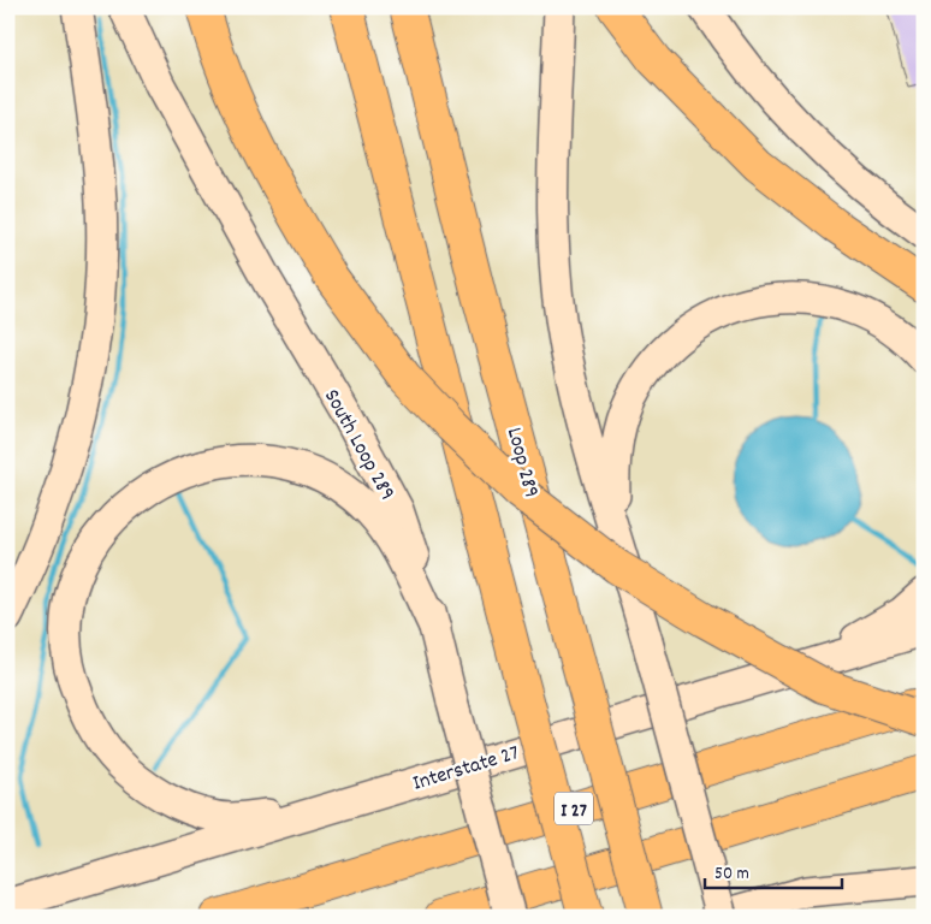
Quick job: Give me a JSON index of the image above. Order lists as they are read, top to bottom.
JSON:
{
  "streets": {
    "highway": ["Loop 289", "I 27"],
    "main road": ["South Loop 289", "Interstate 27"]
  },
  "scale_bar": "50 m"
}
